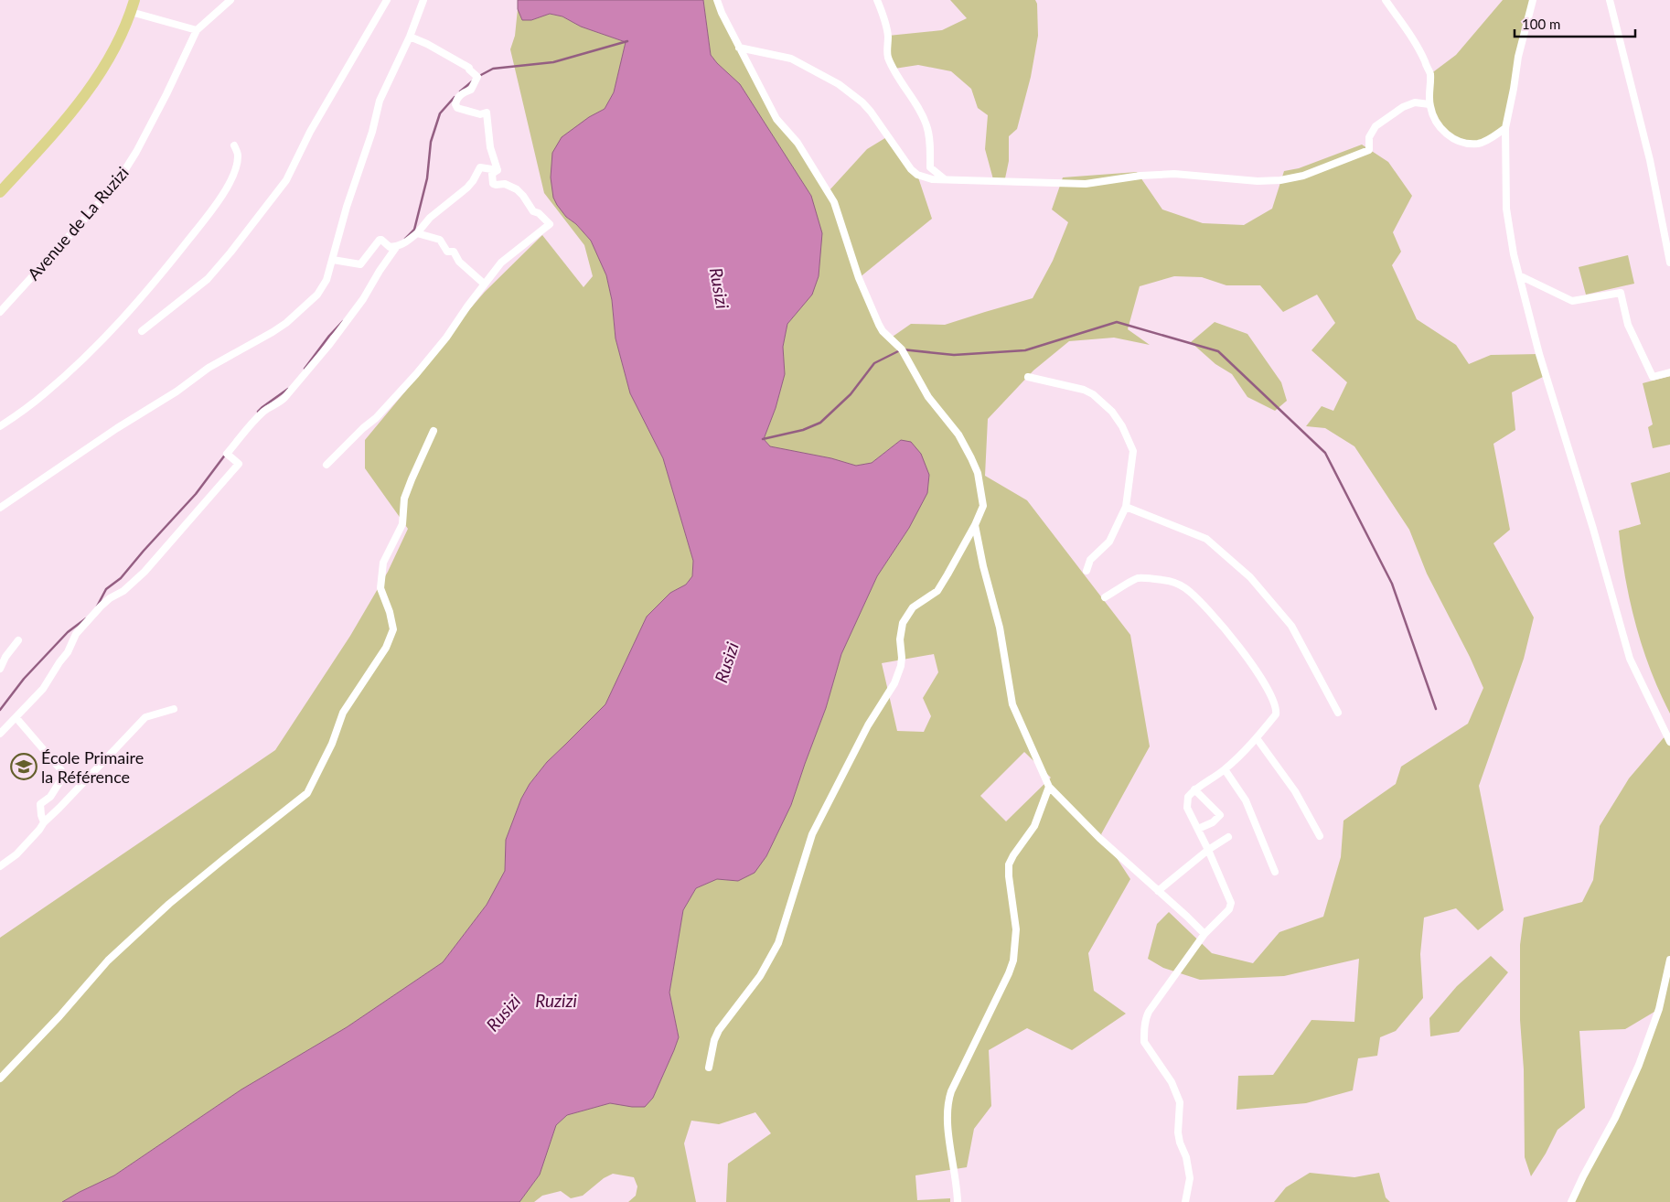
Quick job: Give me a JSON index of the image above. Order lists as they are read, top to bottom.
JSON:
{
  "streets": {
    "street": ["Avenue de La Ruzizi"]
  },
  "water": ["Rusizi", "Ruzizi"],
  "places": {
    "school or university": ["École Primaire la Référence"]
  },
  "scale_bar": "100 m"
}
